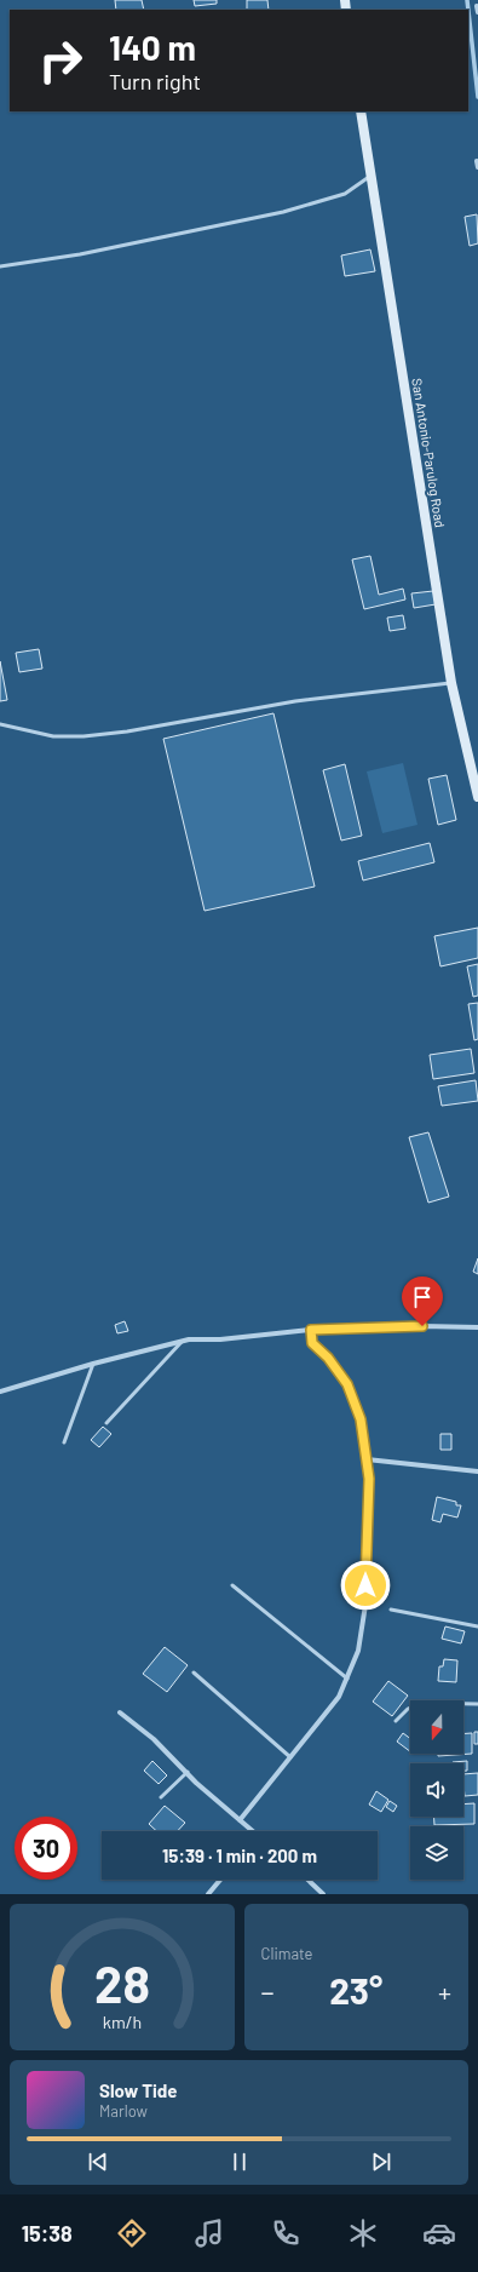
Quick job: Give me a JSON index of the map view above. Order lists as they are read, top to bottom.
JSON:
{
  "streets": {
    "street": ["San Antonio-Parulog Road"]
  },
  "north": "bottom",
  "page": {
    "turn": ["140 m", "Turn right"],
    "limit": "30",
    "trip": "15:39 · 1 min · 200 m",
    "tile": "Climate",
    "heat": ["−", "23°", "+"],
    "song": ["Slow Tide", "Marlow"],
    "tabs": "15:38",
    "gauge": ["28", "km/h"]
  }
}
